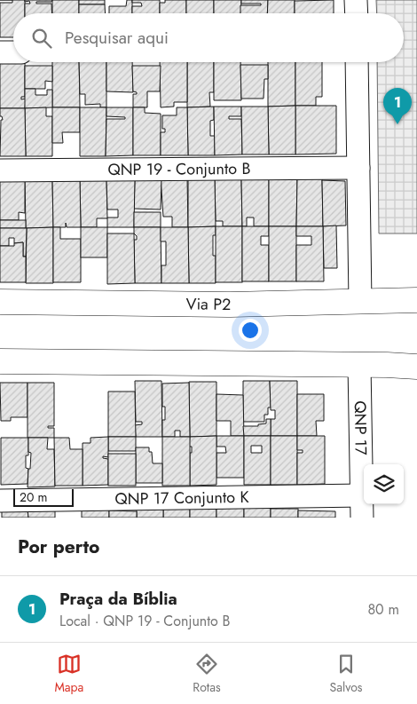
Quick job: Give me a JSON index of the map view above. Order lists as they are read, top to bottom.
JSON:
{
  "streets": {
    "main road": ["Via P2"],
    "street": ["QNP 19 - Conjunto B", "QNP 17", "QNP 17 Conjunto K"]
  },
  "crossings": [
    ["QNP 17", "QNP 17 Conjunto K"]
  ],
  "scale_bar": "20 m",
  "page": {
    "search": "Pesquisar aqui",
    "pins": "1",
    "scale": "20 m",
    "heading": "Por perto",
    "list": [
      {
        "mark": "1",
        "name": "Praça da Bíblia",
        "note": "Local · QNP 19 - Conjunto B",
        "value": "80 m"
      }
    ],
    "nav": ["Mapa", "Rotas", "Salvos"]
  }
}
